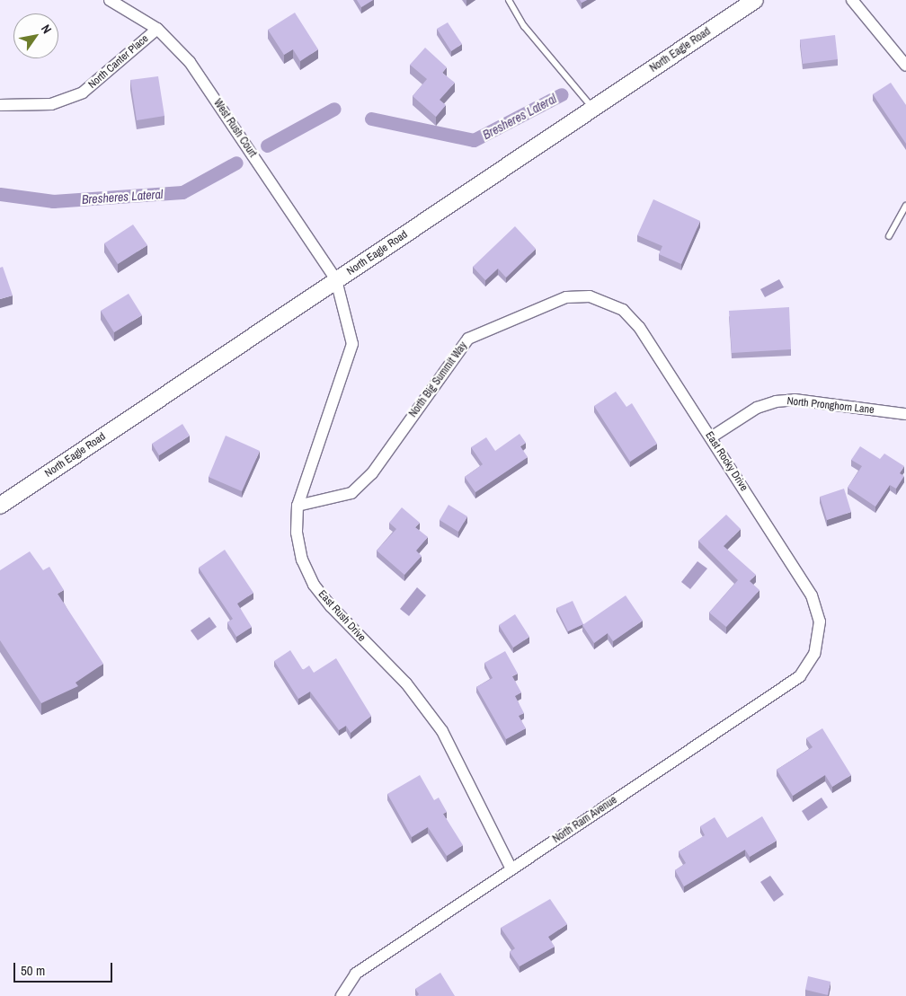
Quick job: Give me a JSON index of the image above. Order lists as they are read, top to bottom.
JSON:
{
  "streets": {
    "main road": ["North Eagle Road"],
    "street": [
      "North Canter Place",
      "West Rush Court",
      "North Big Summit Way",
      "North Pronghorn Lane",
      "East Rocky Drive",
      "East Rush Drive",
      "North Ram Avenue"
    ]
  },
  "crossings": [
    ["North Eagle Road", "West Rush Court"],
    ["North Eagle Road", "East Rush Drive"],
    ["North Canter Place", "West Rush Court"],
    ["West Rush Court", "East Rush Drive"],
    ["North Big Summit Way", "East Rocky Drive"],
    ["North Big Summit Way", "East Rush Drive"],
    ["North Pronghorn Lane", "East Rocky Drive"],
    ["East Rocky Drive", "North Ram Avenue"],
    ["East Rush Drive", "North Ram Avenue"]
  ],
  "water": ["Bresheres Lateral"],
  "scale_bar": "50 m",
  "north": "top right"
}
